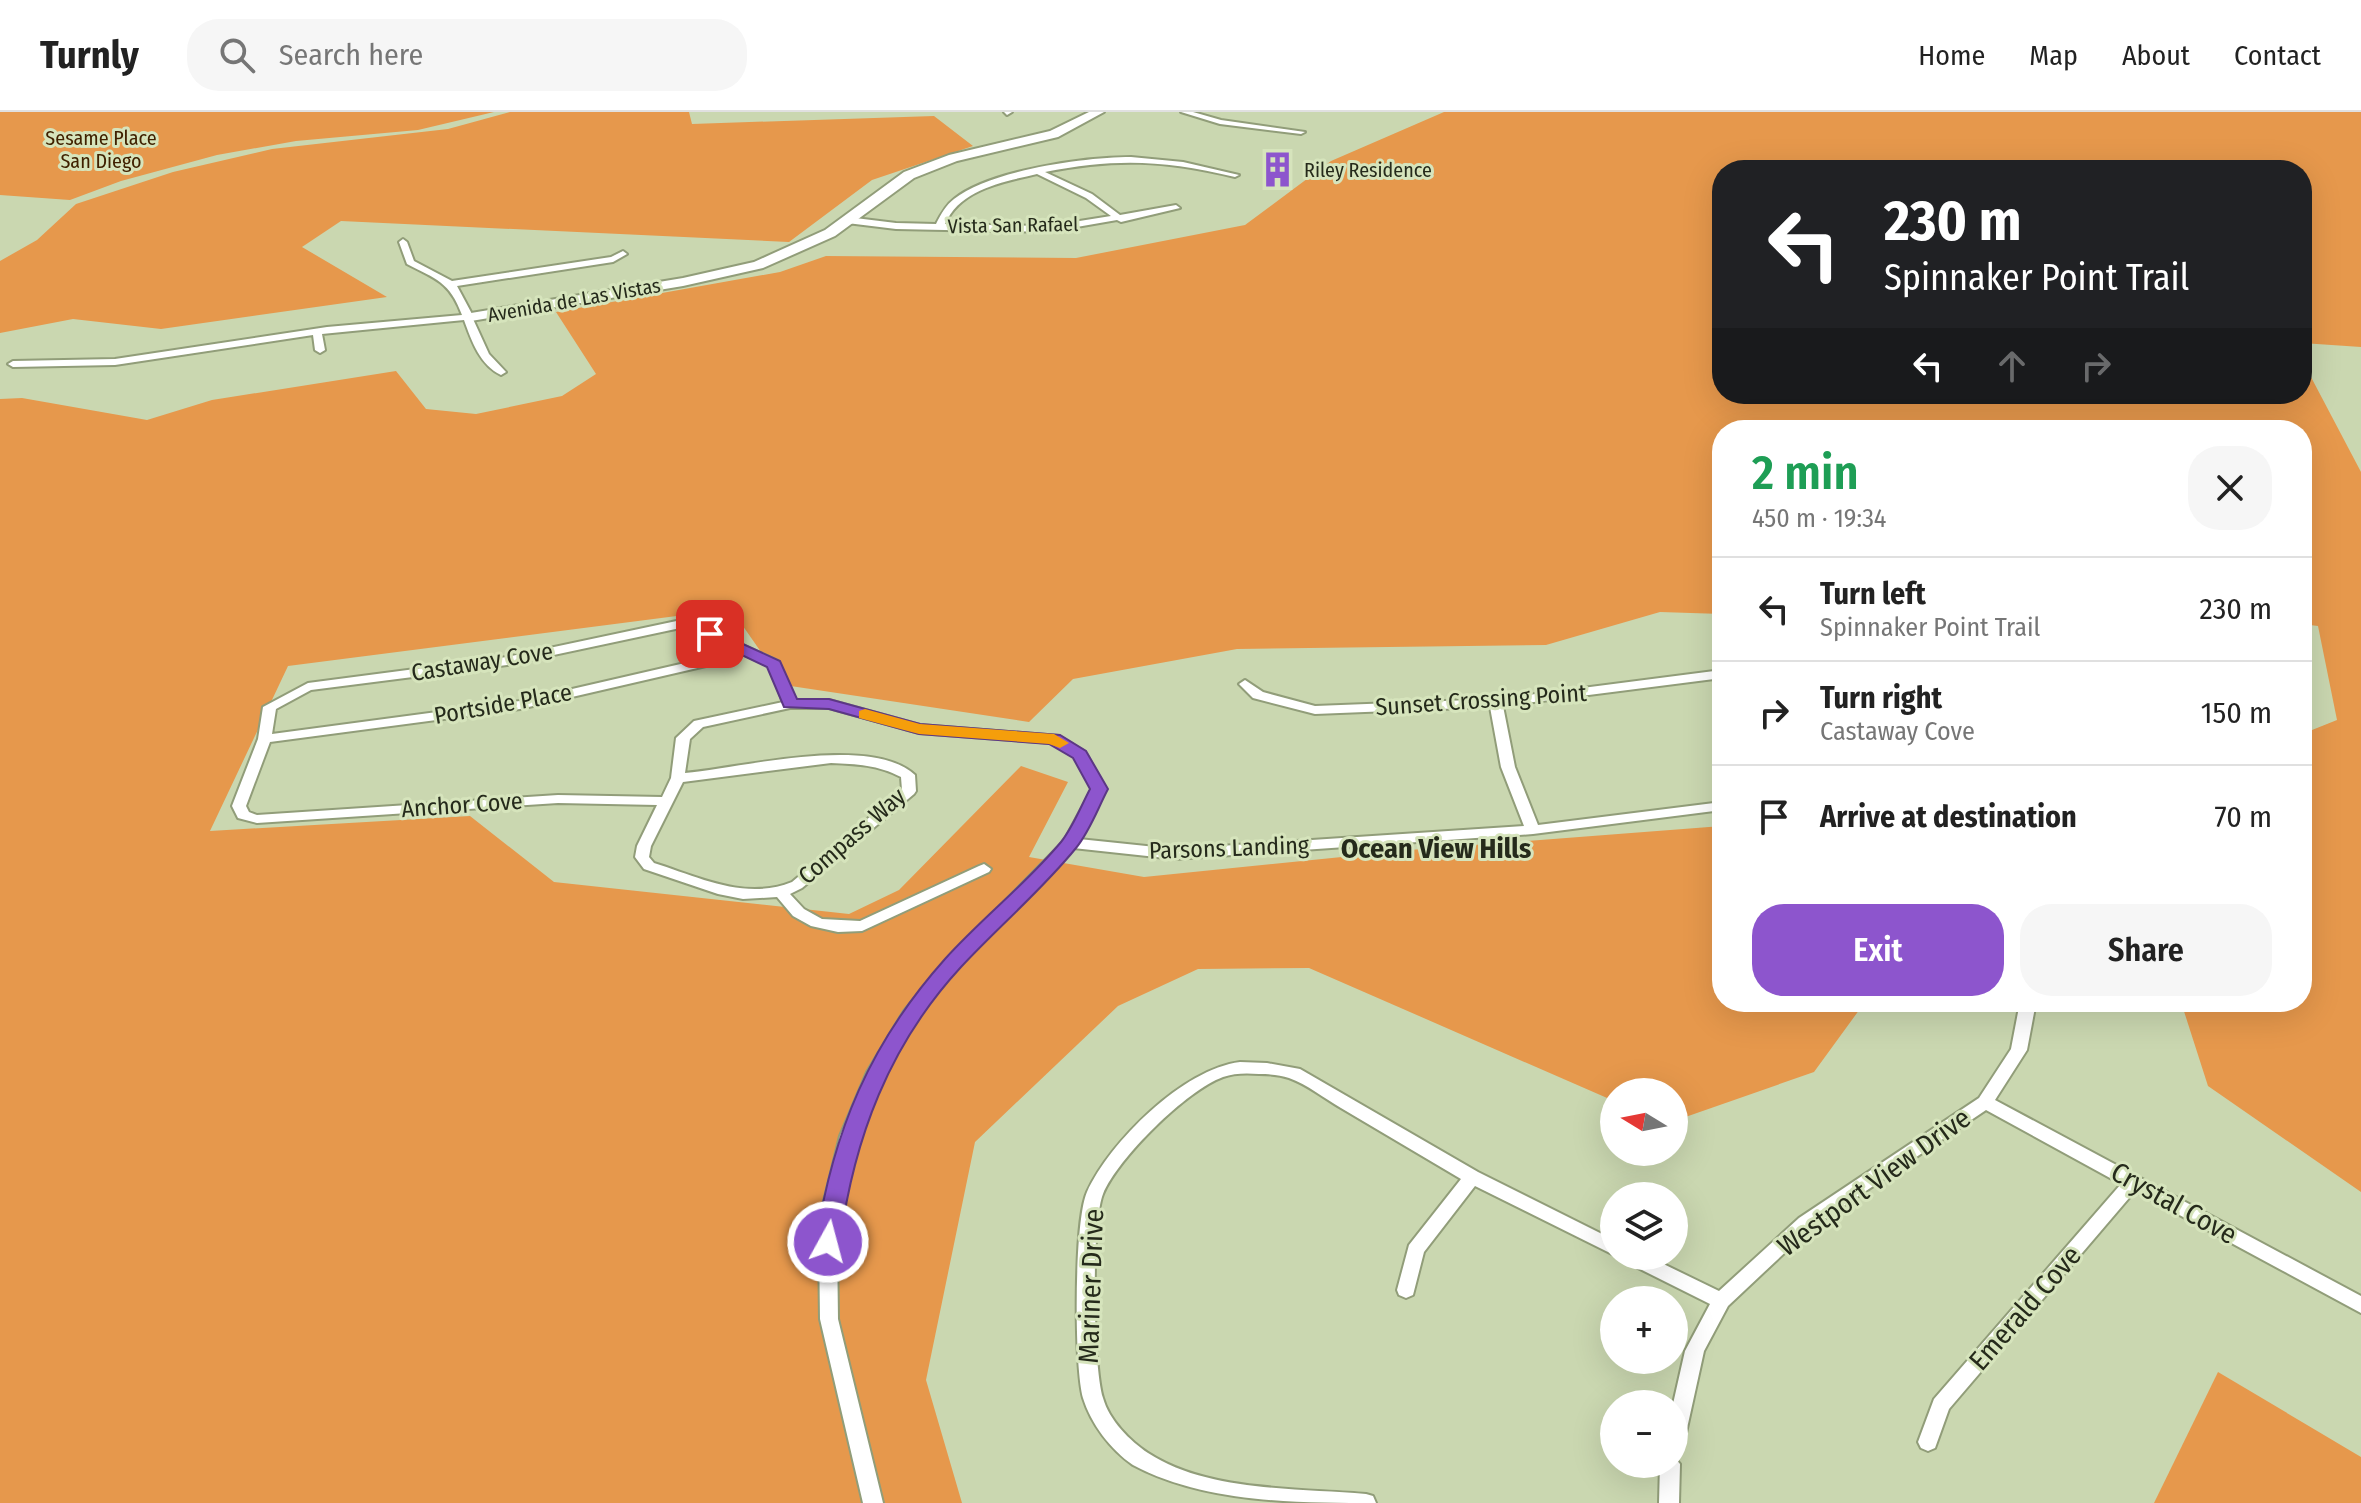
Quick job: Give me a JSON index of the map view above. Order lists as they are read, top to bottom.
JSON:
{
  "streets": {
    "street": [
      "Vista San Rafael",
      "Avenida de Las Vistas",
      "Castaway Cove",
      "Sunset Crossing Point",
      "Portside Place",
      "Anchor Cove",
      "Compass Way",
      "Parsons Landing",
      "Westport View Drive",
      "Crystal Cove",
      "Mariner Drive",
      "Emerald Cove"
    ]
  },
  "crossings": [
    ["Vista San Rafael", "Avenida de Las Vistas"],
    ["Castaway Cove", "Portside Place"],
    ["Castaway Cove", "Anchor Cove"],
    ["Anchor Cove", "Compass Way"],
    ["Westport View Drive", "Crystal Cove"],
    ["Crystal Cove", "Emerald Cove"]
  ],
  "districts": ["Ocean View Hills"],
  "parks": ["Sesame Place San Diego"],
  "places": {
    "building": ["Riley Residence"]
  },
  "north": "left",
  "page": {
    "header": "Turnly",
    "search": "Search here",
    "nav": [
      "Home",
      "Map",
      "About",
      "Contact"
    ],
    "turn": ["230 m", "Spinnaker Point Trail"],
    "heading": ["2 min", "450 m · 19:34"],
    "list": [
      {
        "name": "Turn left",
        "note": "Spinnaker Point Trail",
        "value": "230 m"
      },
      {
        "name": "Turn right",
        "note": "Castaway Cove",
        "value": "150 m"
      },
      {
        "name": "Arrive at destination",
        "value": "70 m"
      }
    ],
    "buttons": ["Exit", "Share"],
    "map_buttons": ["+", "−"]
  }
}
